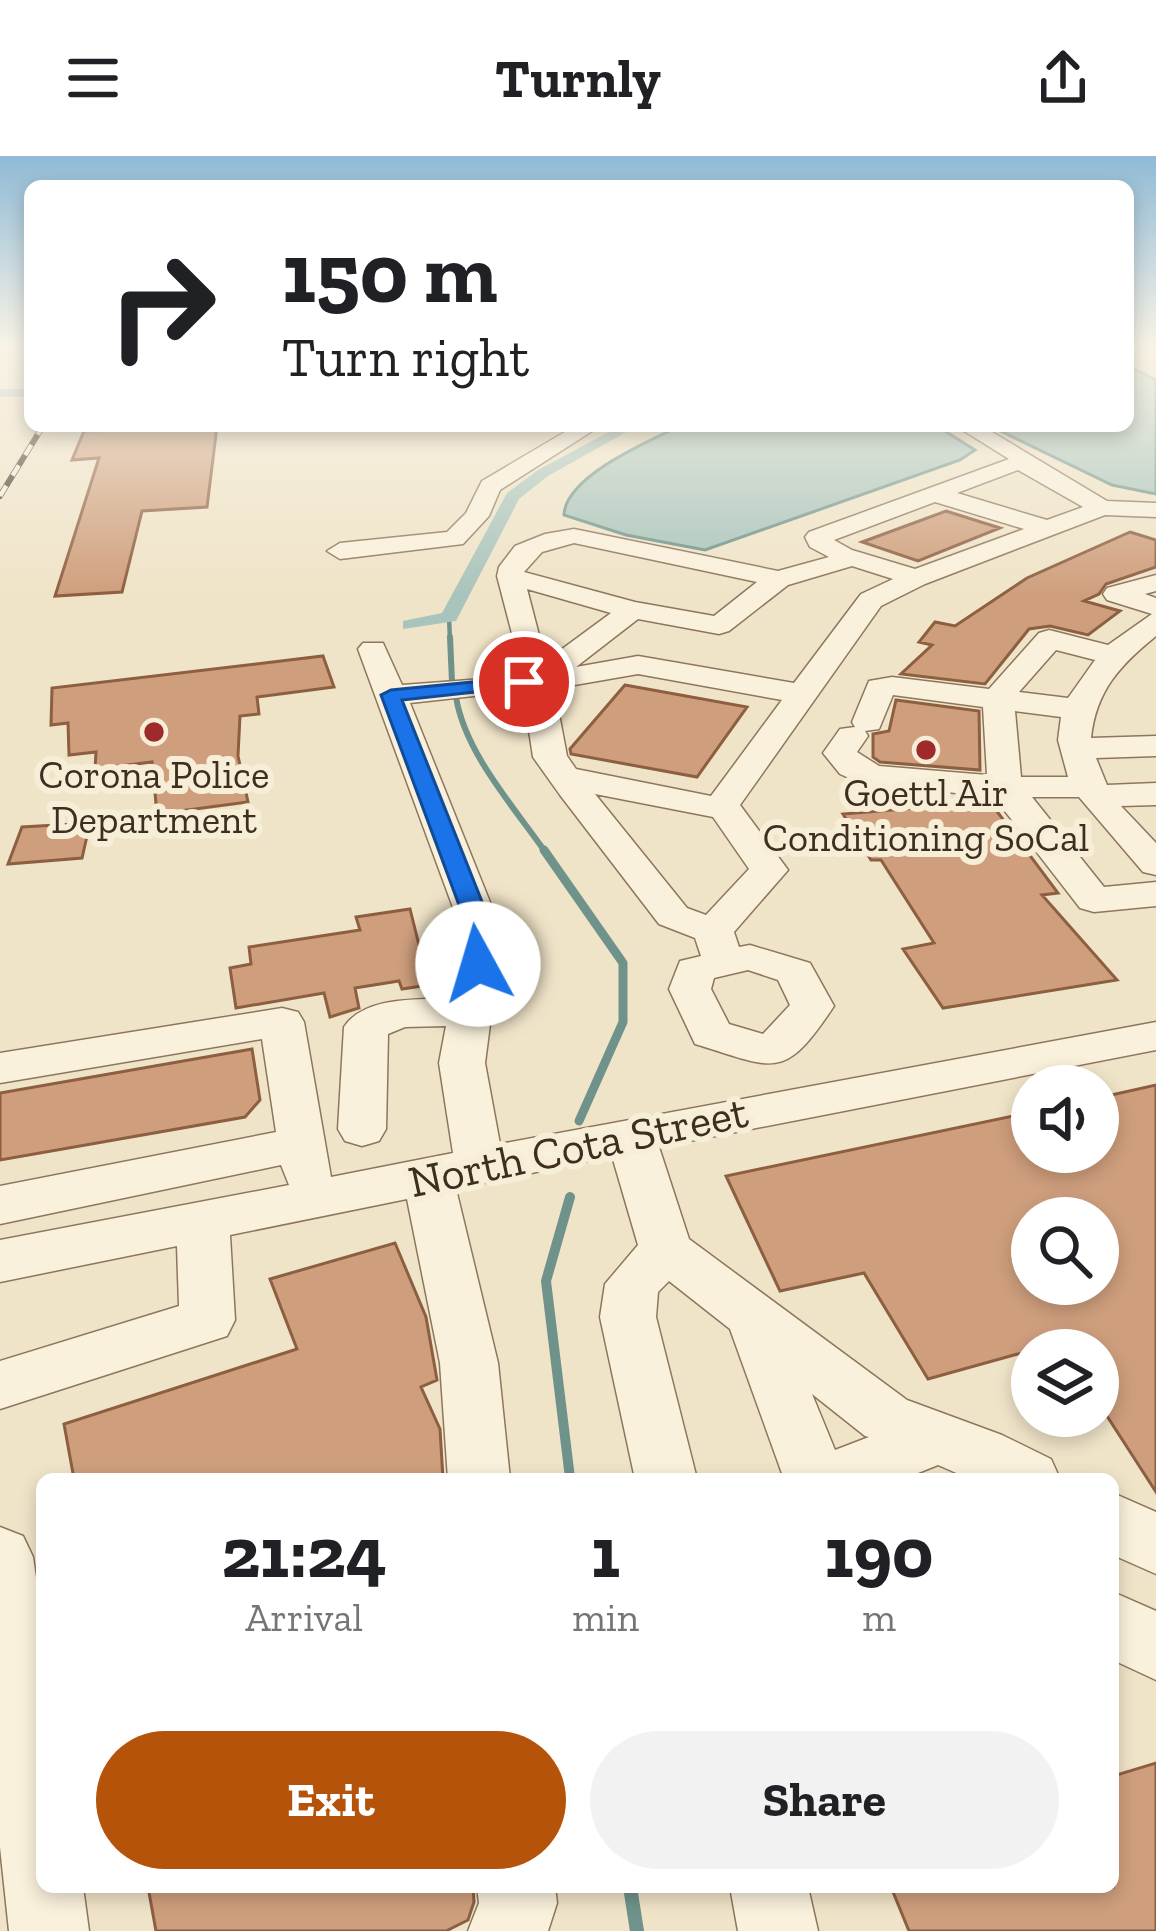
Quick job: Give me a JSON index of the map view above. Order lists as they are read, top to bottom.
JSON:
{
  "streets": {
    "street": ["North Cota Street"]
  },
  "places": ["Corona Police Department", "Goettl Air Conditioning SoCal"],
  "page": {
    "header": "Turnly",
    "turn": ["150 m", "Turn right"],
    "eta": [
      "21:24",
      "Arrival",
      "1",
      "min",
      "190",
      "m"
    ],
    "buttons": ["Exit", "Share"]
  }
}
